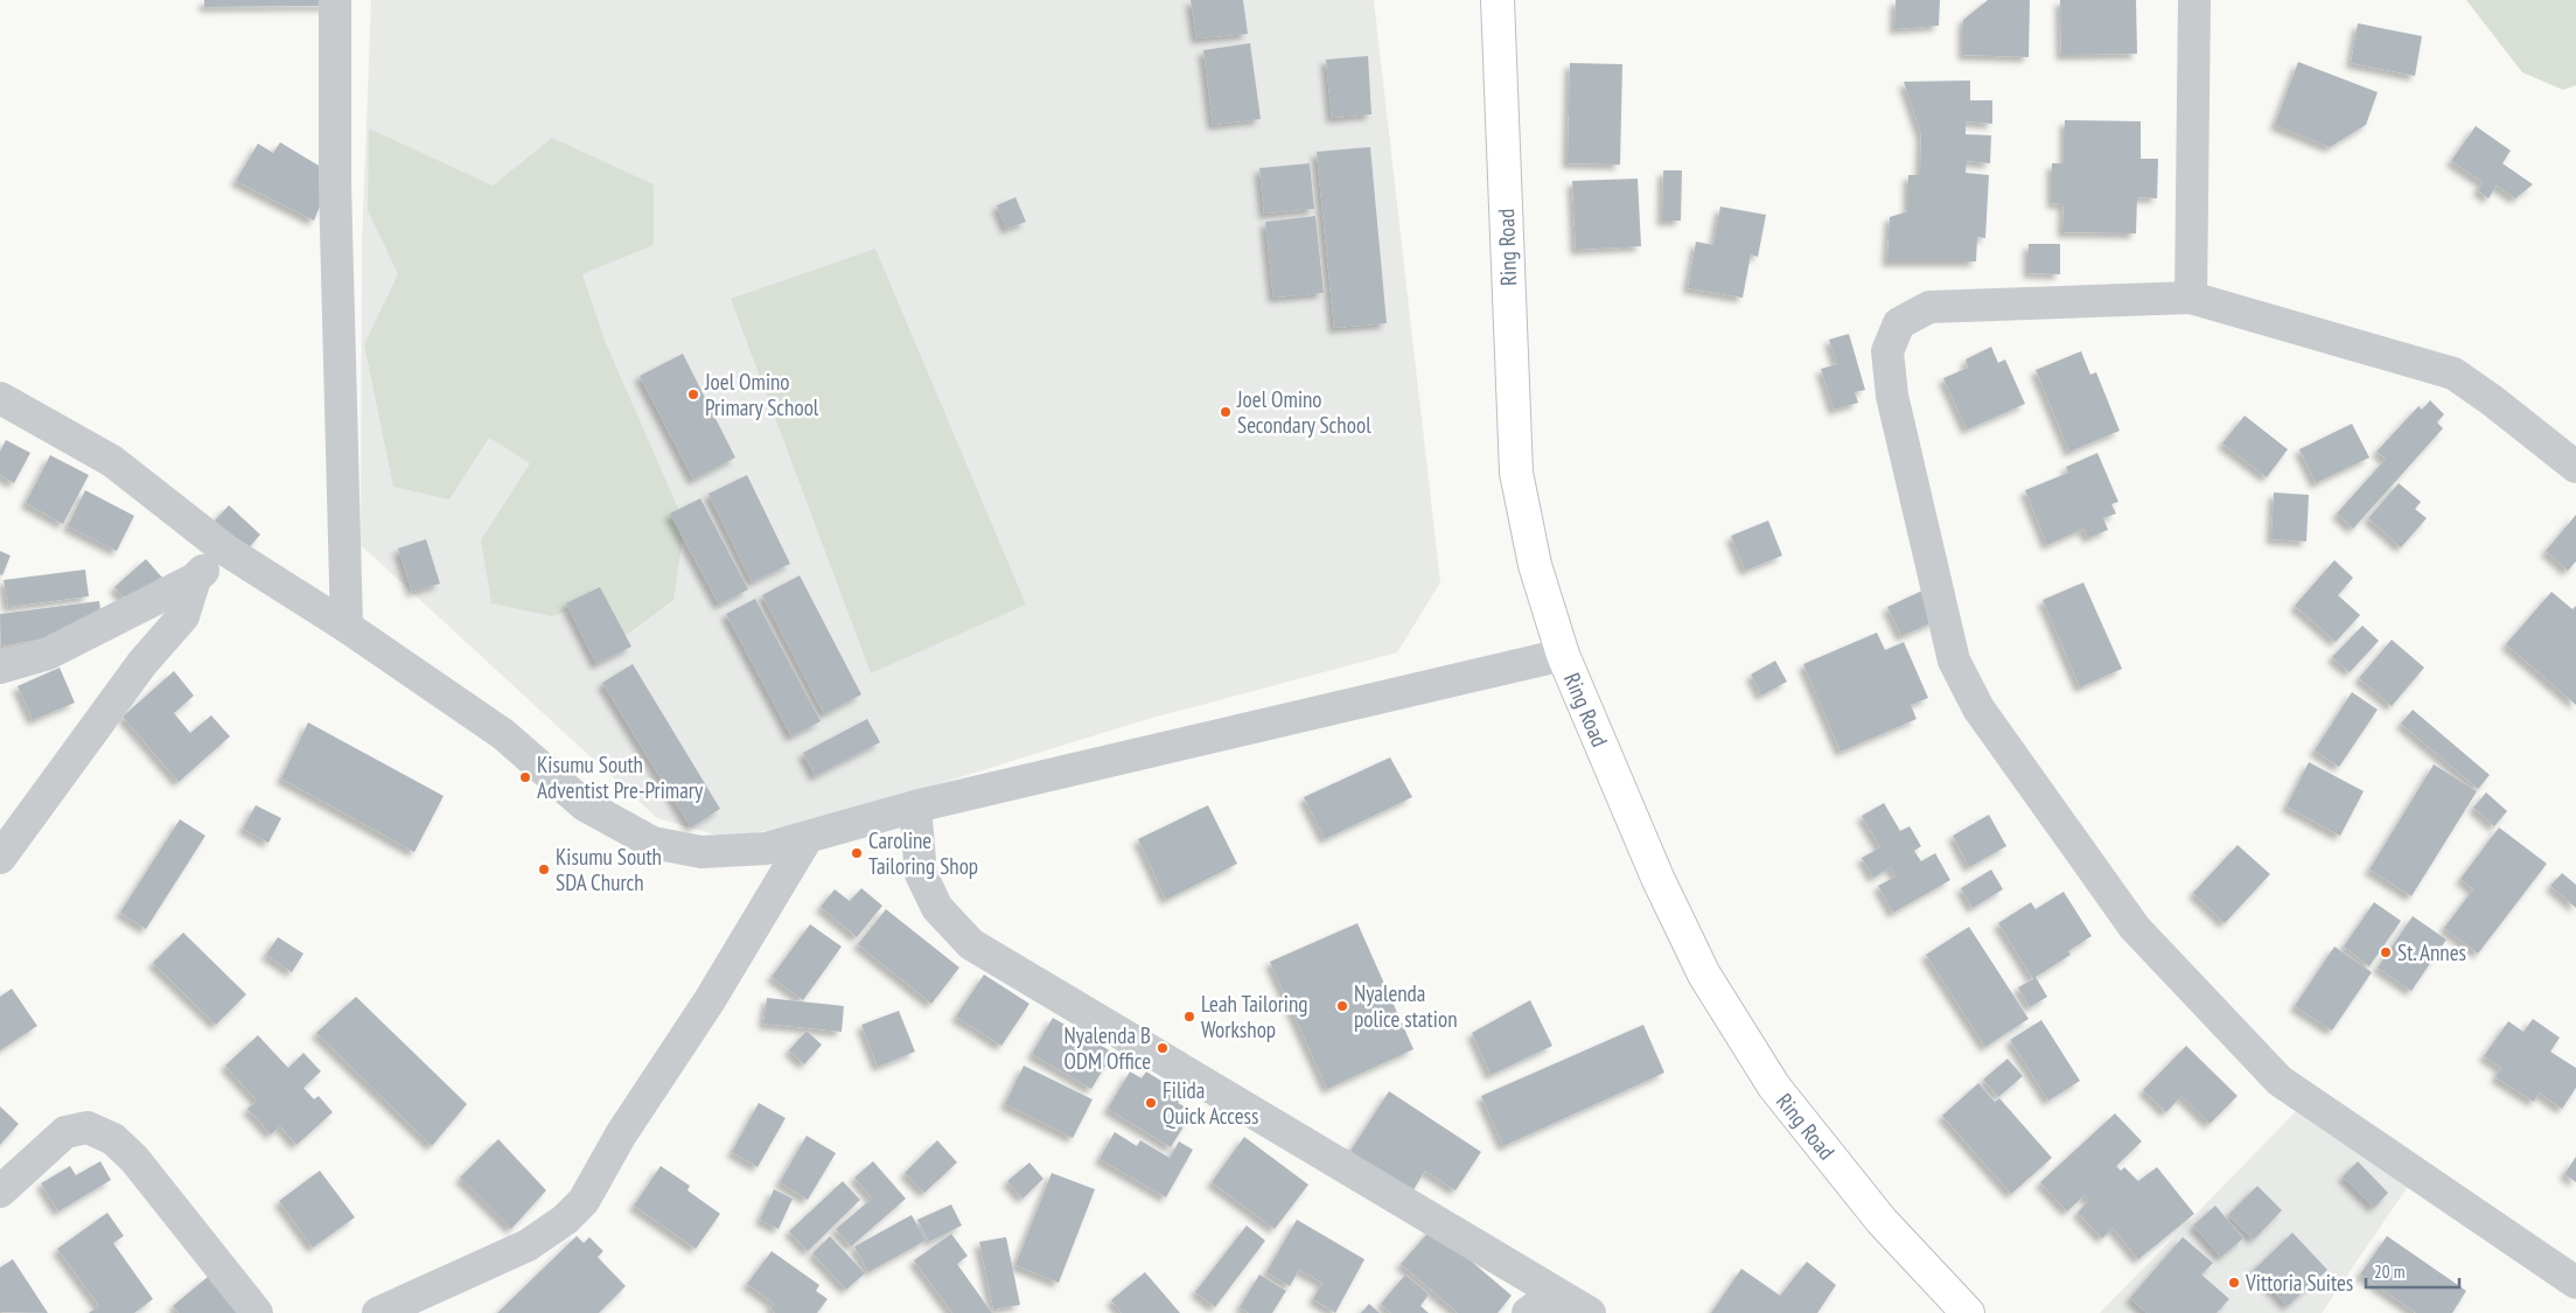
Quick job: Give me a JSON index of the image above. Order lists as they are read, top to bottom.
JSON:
{
  "streets": {
    "main road": ["Ring Road"]
  },
  "places": [
    "Joel Omino Primary School",
    "Joel Omino Secondary School",
    "Kisumu South Adventist Pre-Primary",
    "Caroline Tailoring Shop",
    "Kisumu South SDA Church",
    "St. Annes",
    "Nyalenda police station",
    "Leah Tailoring Workshop",
    "Nyalenda B ODM Office",
    "Filida Quick Access",
    "Vittoria Suites"
  ],
  "scale_bar": "20 m"
}
